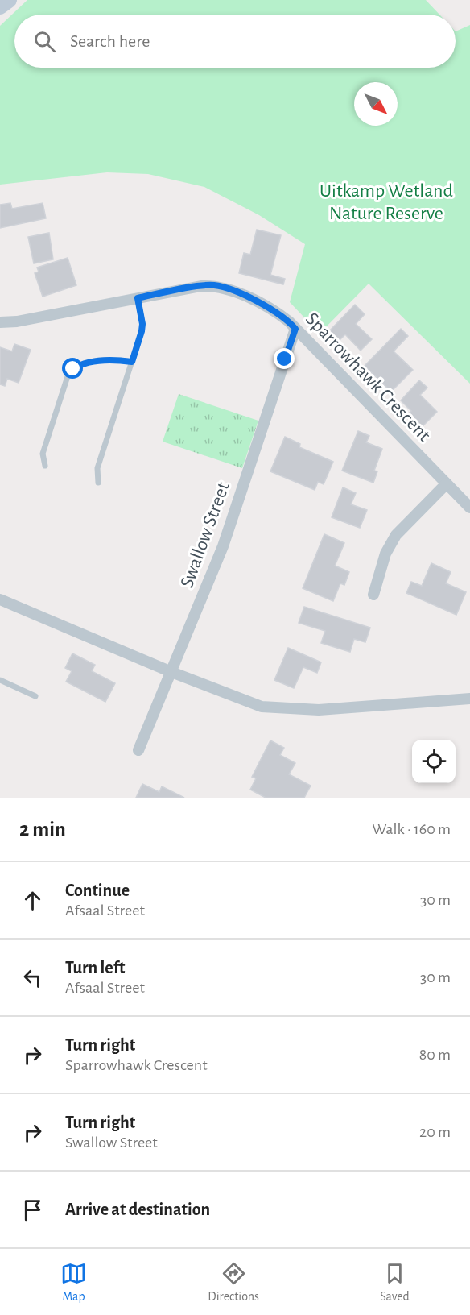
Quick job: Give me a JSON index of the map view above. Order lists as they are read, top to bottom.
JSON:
{
  "streets": {
    "street": ["Sparrowhawk Crescent", "Swallow Street"]
  },
  "crossings": [
    ["Sparrowhawk Crescent", "Swallow Street"]
  ],
  "parks": ["Uitkamp Wetland Nature Reserve"],
  "north": "bottom right",
  "page": {
    "search": "Search here",
    "heading": ["2 min", "Walk · 160 m"],
    "list": [
      ["Continue", "Afsaal Street", "30 m"],
      ["Turn left", "Afsaal Street", "30 m"],
      ["Turn right", "Sparrowhawk Crescent", "80 m"],
      ["Turn right", "Swallow Street", "20 m"],
      "Arrive at destination"
    ],
    "nav": ["Map", "Directions", "Saved"]
  }
}
